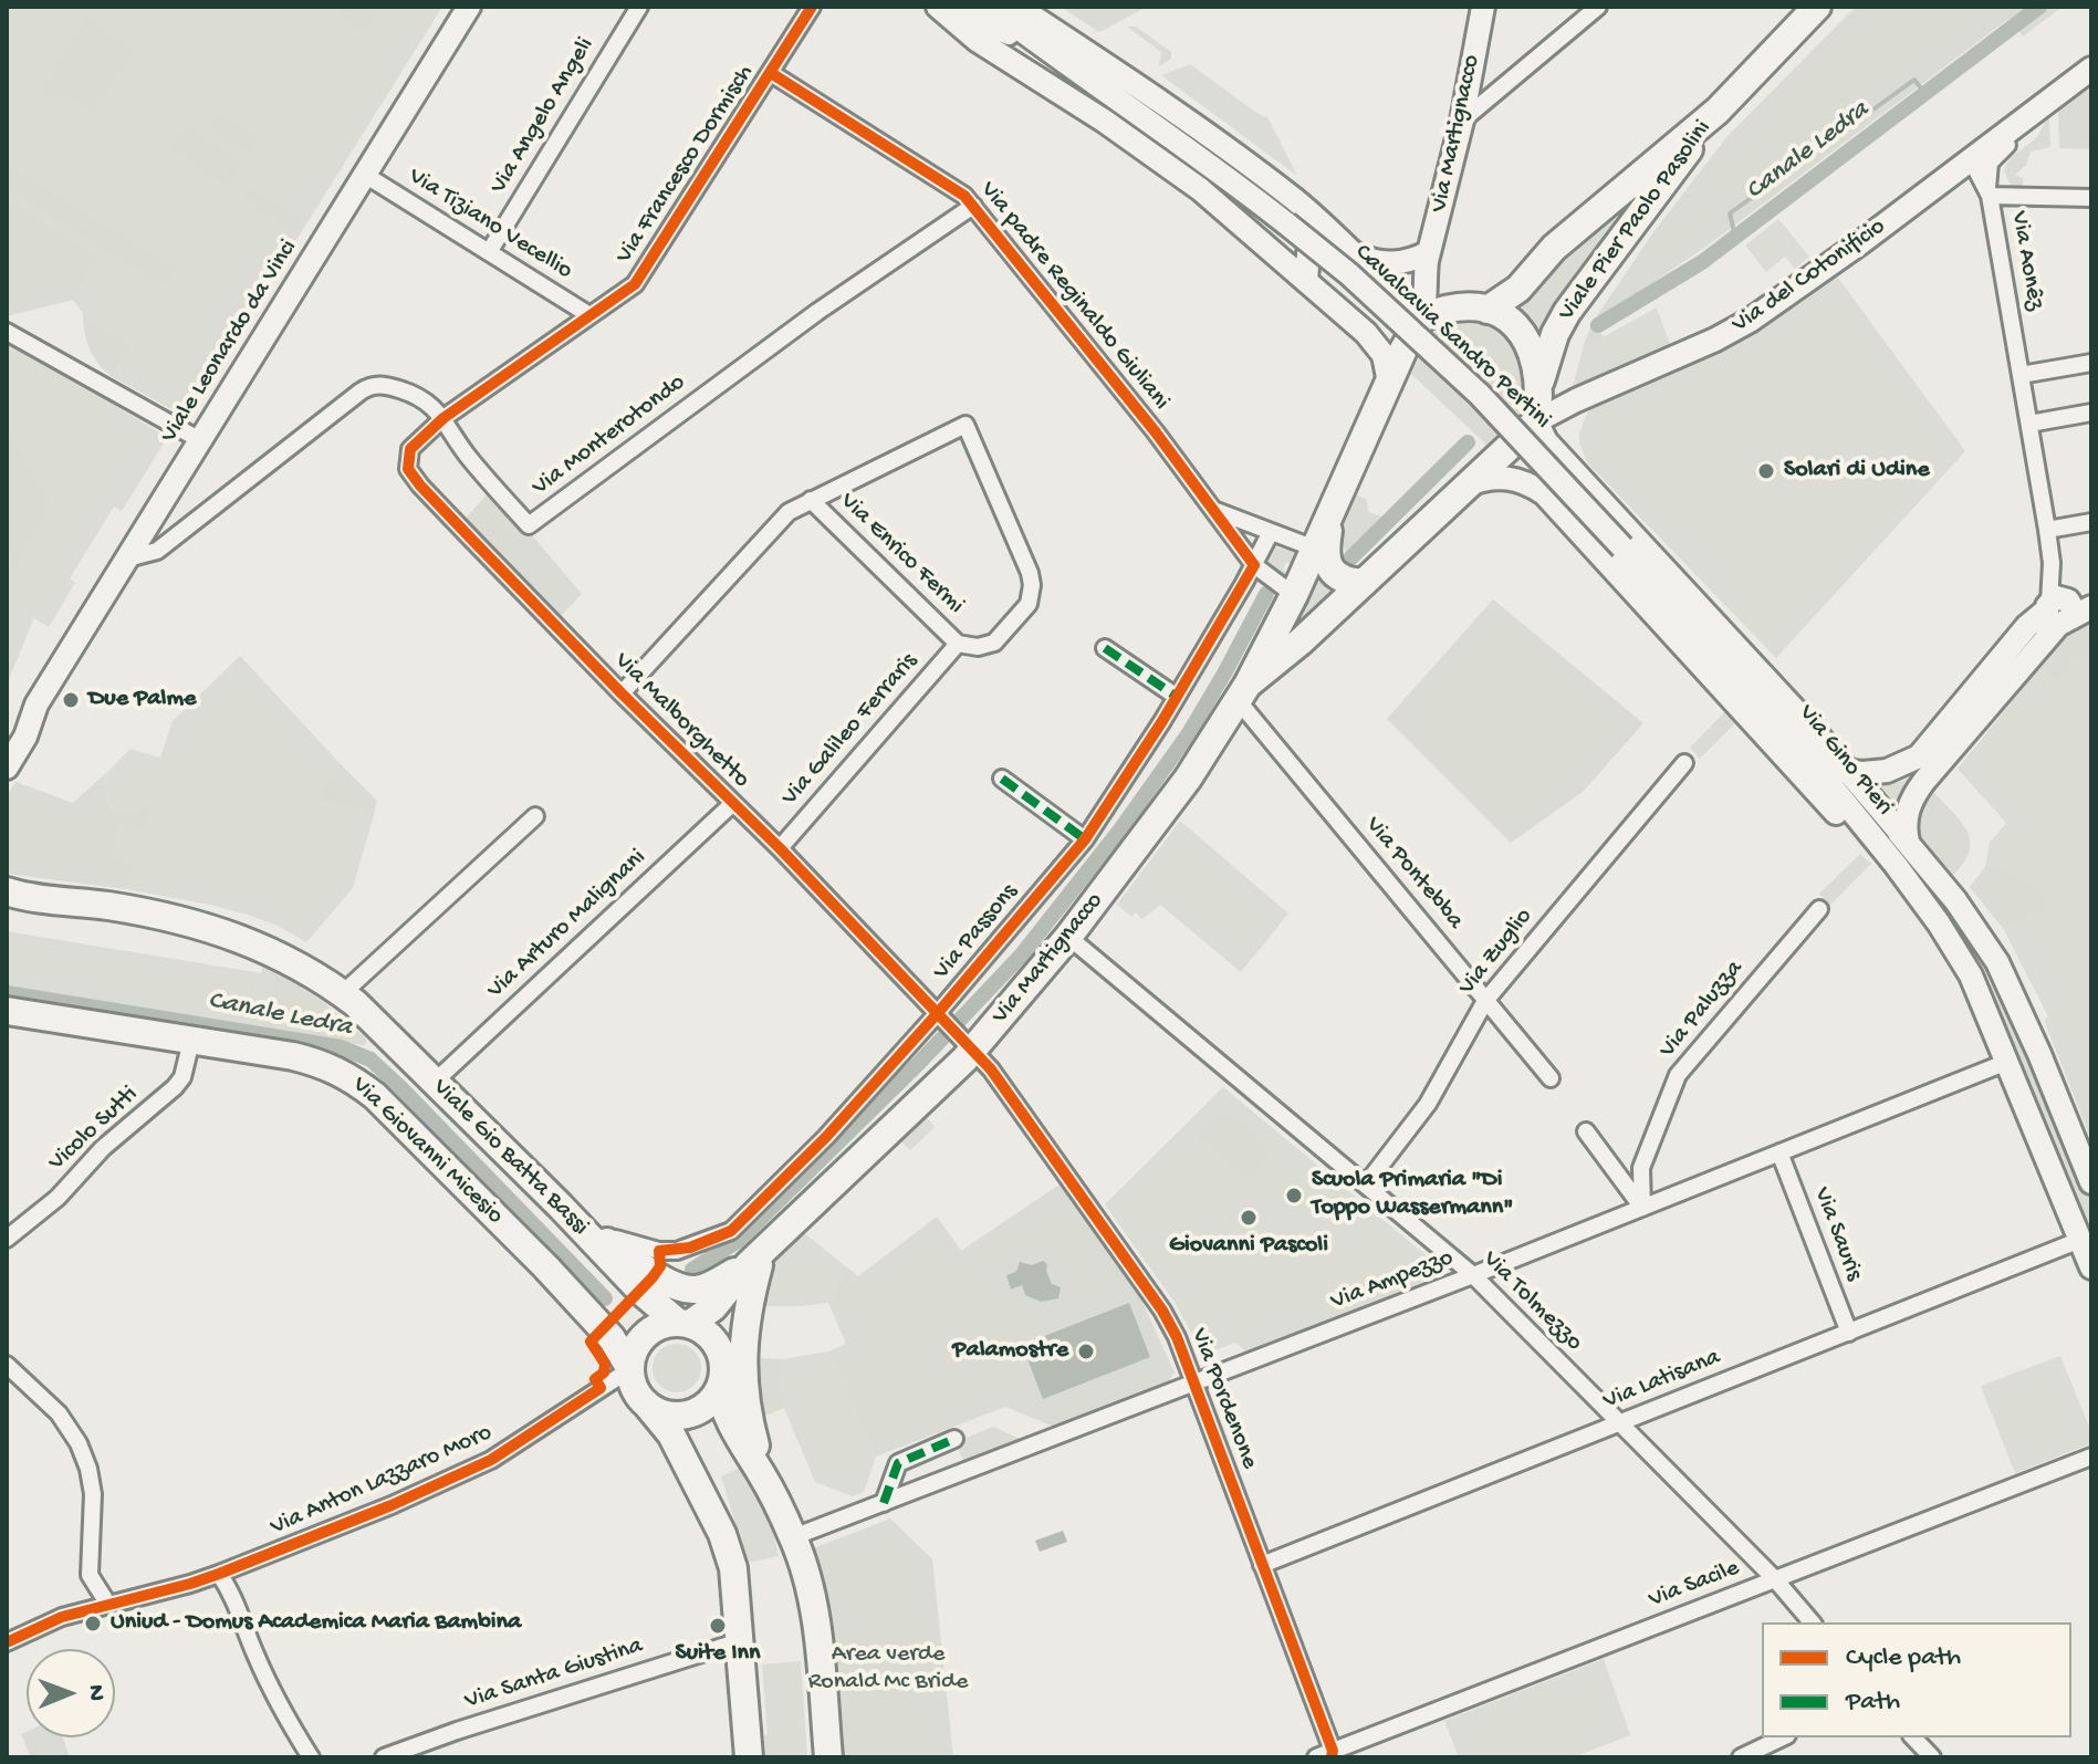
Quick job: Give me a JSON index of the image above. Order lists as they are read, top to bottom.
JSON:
{
  "streets": {
    "main road": [
      "Via Martignacco",
      "Viale Pier Paolo Pasolini",
      "Via del Cotonificio",
      "Cavalcavia Sandro Pertini",
      "Viale Leonardo da Vinci",
      "Via Gino Pieri",
      "Via Giovanni Micesio",
      "Viale Gio Batta Bassi"
    ],
    "street": [
      "Via Angelo Angeli",
      "Via Francesco Dormisch",
      "Via Tiziano Vecellio",
      "Via Aonêz",
      "Via padre Reginaldo Giuliani",
      "Via Monterotondo",
      "Via Enrico Fermi",
      "Via Malborghetto",
      "Via Galileo Ferraris",
      "Via Pontebba",
      "Via Arturo Malignani",
      "Via Passons",
      "Via Zuglio",
      "Via Paluzza",
      "Vicolo Sutti",
      "Via Sauris",
      "Via Ampezzo",
      "Via Tolmezzo",
      "Via Latisana",
      "Via Pordenone",
      "Via Anton Lazzaro Moro",
      "Via Sacile",
      "Via Santa Giustina"
    ]
  },
  "crossings": [
    ["Via Angelo Angeli", "Via Tiziano Vecellio"],
    ["Via Martignacco", "Via del Cotonificio"],
    ["Via Martignacco", "Via padre Reginaldo Giuliani"],
    ["Via Martignacco", "Via Malborghetto"],
    ["Via Martignacco", "Via Pontebba"],
    ["Via Martignacco", "Via Giovanni Micesio"],
    ["Via Martignacco", "Viale Gio Batta Bassi"],
    ["Via Martignacco", "Via Tolmezzo"],
    ["Via Martignacco", "Via Pordenone"],
    ["Via Martignacco", "Via Anton Lazzaro Moro"],
    ["Via Francesco Dormisch", "Via Tiziano Vecellio"],
    ["Via Francesco Dormisch", "Via padre Reginaldo Giuliani"],
    ["Via Francesco Dormisch", "Via Monterotondo"],
    ["Via Francesco Dormisch", "Via Malborghetto"],
    ["Via Tiziano Vecellio", "Viale Leonardo da Vinci"],
    ["Via Aonêz", "Via del Cotonificio"],
    ["Via padre Reginaldo Giuliani", "Via Monterotondo"],
    ["Via padre Reginaldo Giuliani", "Via Passons"],
    ["Cavalcavia Sandro Pertini", "Via Gino Pieri"],
    ["Viale Leonardo da Vinci", "Via Monterotondo"],
    ["Via Monterotondo", "Via Malborghetto"],
    ["Via Enrico Fermi", "Via Galileo Ferraris"],
    ["Via Malborghetto", "Via Galileo Ferraris"],
    ["Via Malborghetto", "Via Arturo Malignani"],
    ["Via Malborghetto", "Via Passons"],
    ["Via Malborghetto", "Via Pordenone"],
    ["Via Gino Pieri", "Via Ampezzo"],
    ["Via Gino Pieri", "Via Latisana"],
    ["Via Pontebba", "Via Zuglio"],
    ["Via Arturo Malignani", "Viale Gio Batta Bassi"],
    ["Via Passons", "Viale Gio Batta Bassi"],
    ["Via Zuglio", "Via Tolmezzo"],
    ["Via Paluzza", "Via Ampezzo"],
    ["Vicolo Sutti", "Via Giovanni Micesio"],
    ["Via Giovanni Micesio", "Viale Gio Batta Bassi"],
    ["Via Giovanni Micesio", "Via Anton Lazzaro Moro"],
    ["Viale Gio Batta Bassi", "Via Anton Lazzaro Moro"],
    ["Via Sauris", "Via Ampezzo"],
    ["Via Sauris", "Via Latisana"],
    ["Via Ampezzo", "Via Tolmezzo"],
    ["Via Ampezzo", "Via Pordenone"],
    ["Via Tolmezzo", "Via Latisana"],
    ["Via Tolmezzo", "Via Sacile"],
    ["Via Latisana", "Via Pordenone"],
    ["Via Pordenone", "Via Sacile"]
  ],
  "water": ["Canale Ledra"],
  "parks": ["Area verde Ronald Mc Bride"],
  "places": [
    "Solari di Udine",
    "Due Palme",
    "Scuola Primaria \"Di Toppo Wassermann\"",
    "Giovanni Pascoli",
    "Palamostre",
    "Uniud - Domus Academica Maria Bambina",
    "Suite Inn"
  ],
  "legend": ["Cycle path", "Path"],
  "north": "right"
}
